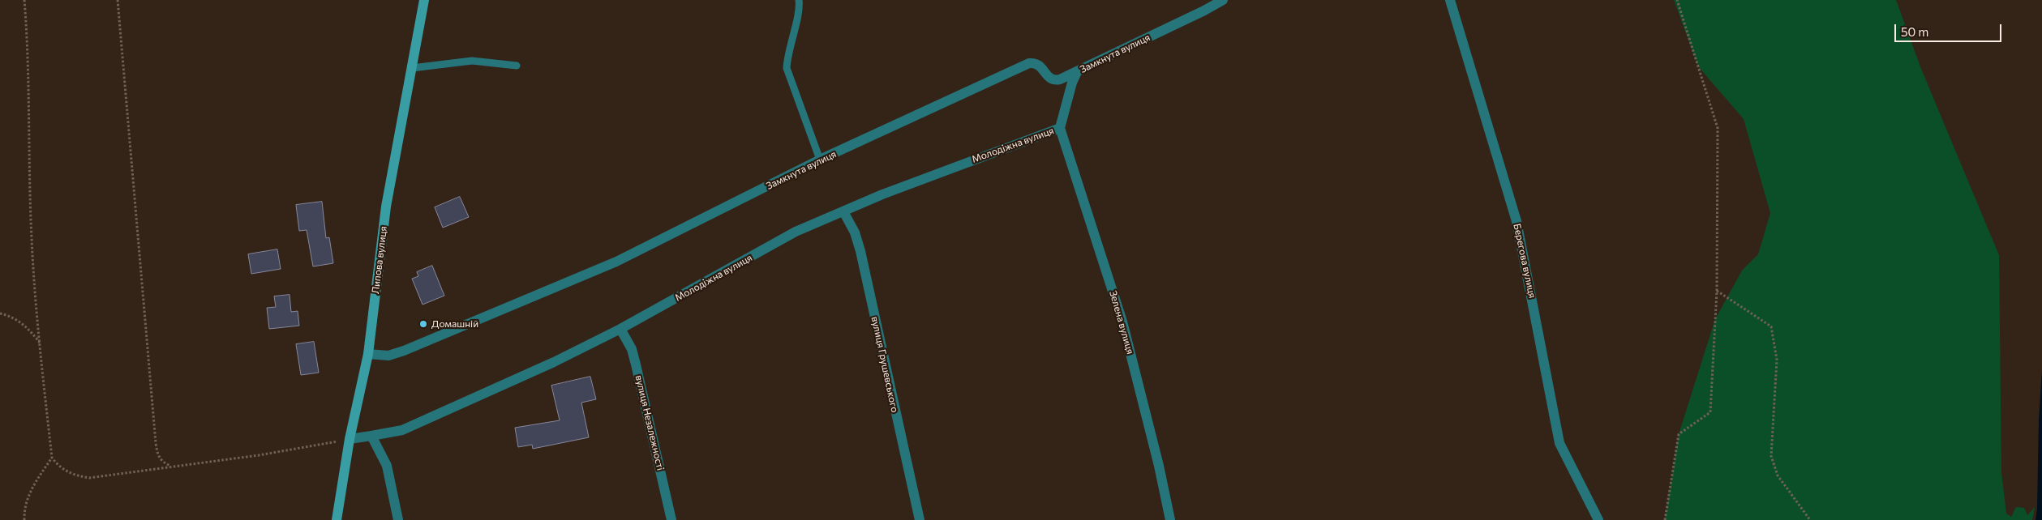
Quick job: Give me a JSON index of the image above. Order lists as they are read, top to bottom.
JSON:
{
  "streets": {
    "street": [
      "Замкнута вулиця",
      "Молодіжна вулиця",
      "Липова вулиця",
      "Берегова вулиця",
      "Зелена вулиця",
      "вулиця Грушевського",
      "вулиця Незалежності"
    ]
  },
  "crossings": [
    ["Замкнута вулиця", "Липова вулиця"],
    ["Молодіжна вулиця", "Липова вулиця"],
    ["Молодіжна вулиця", "Зелена вулиця"],
    ["Молодіжна вулиця", "вулиця Грушевського"],
    ["Молодіжна вулиця", "вулиця Незалежності"]
  ],
  "places": ["Домашній"],
  "scale_bar": "50 m"
}
